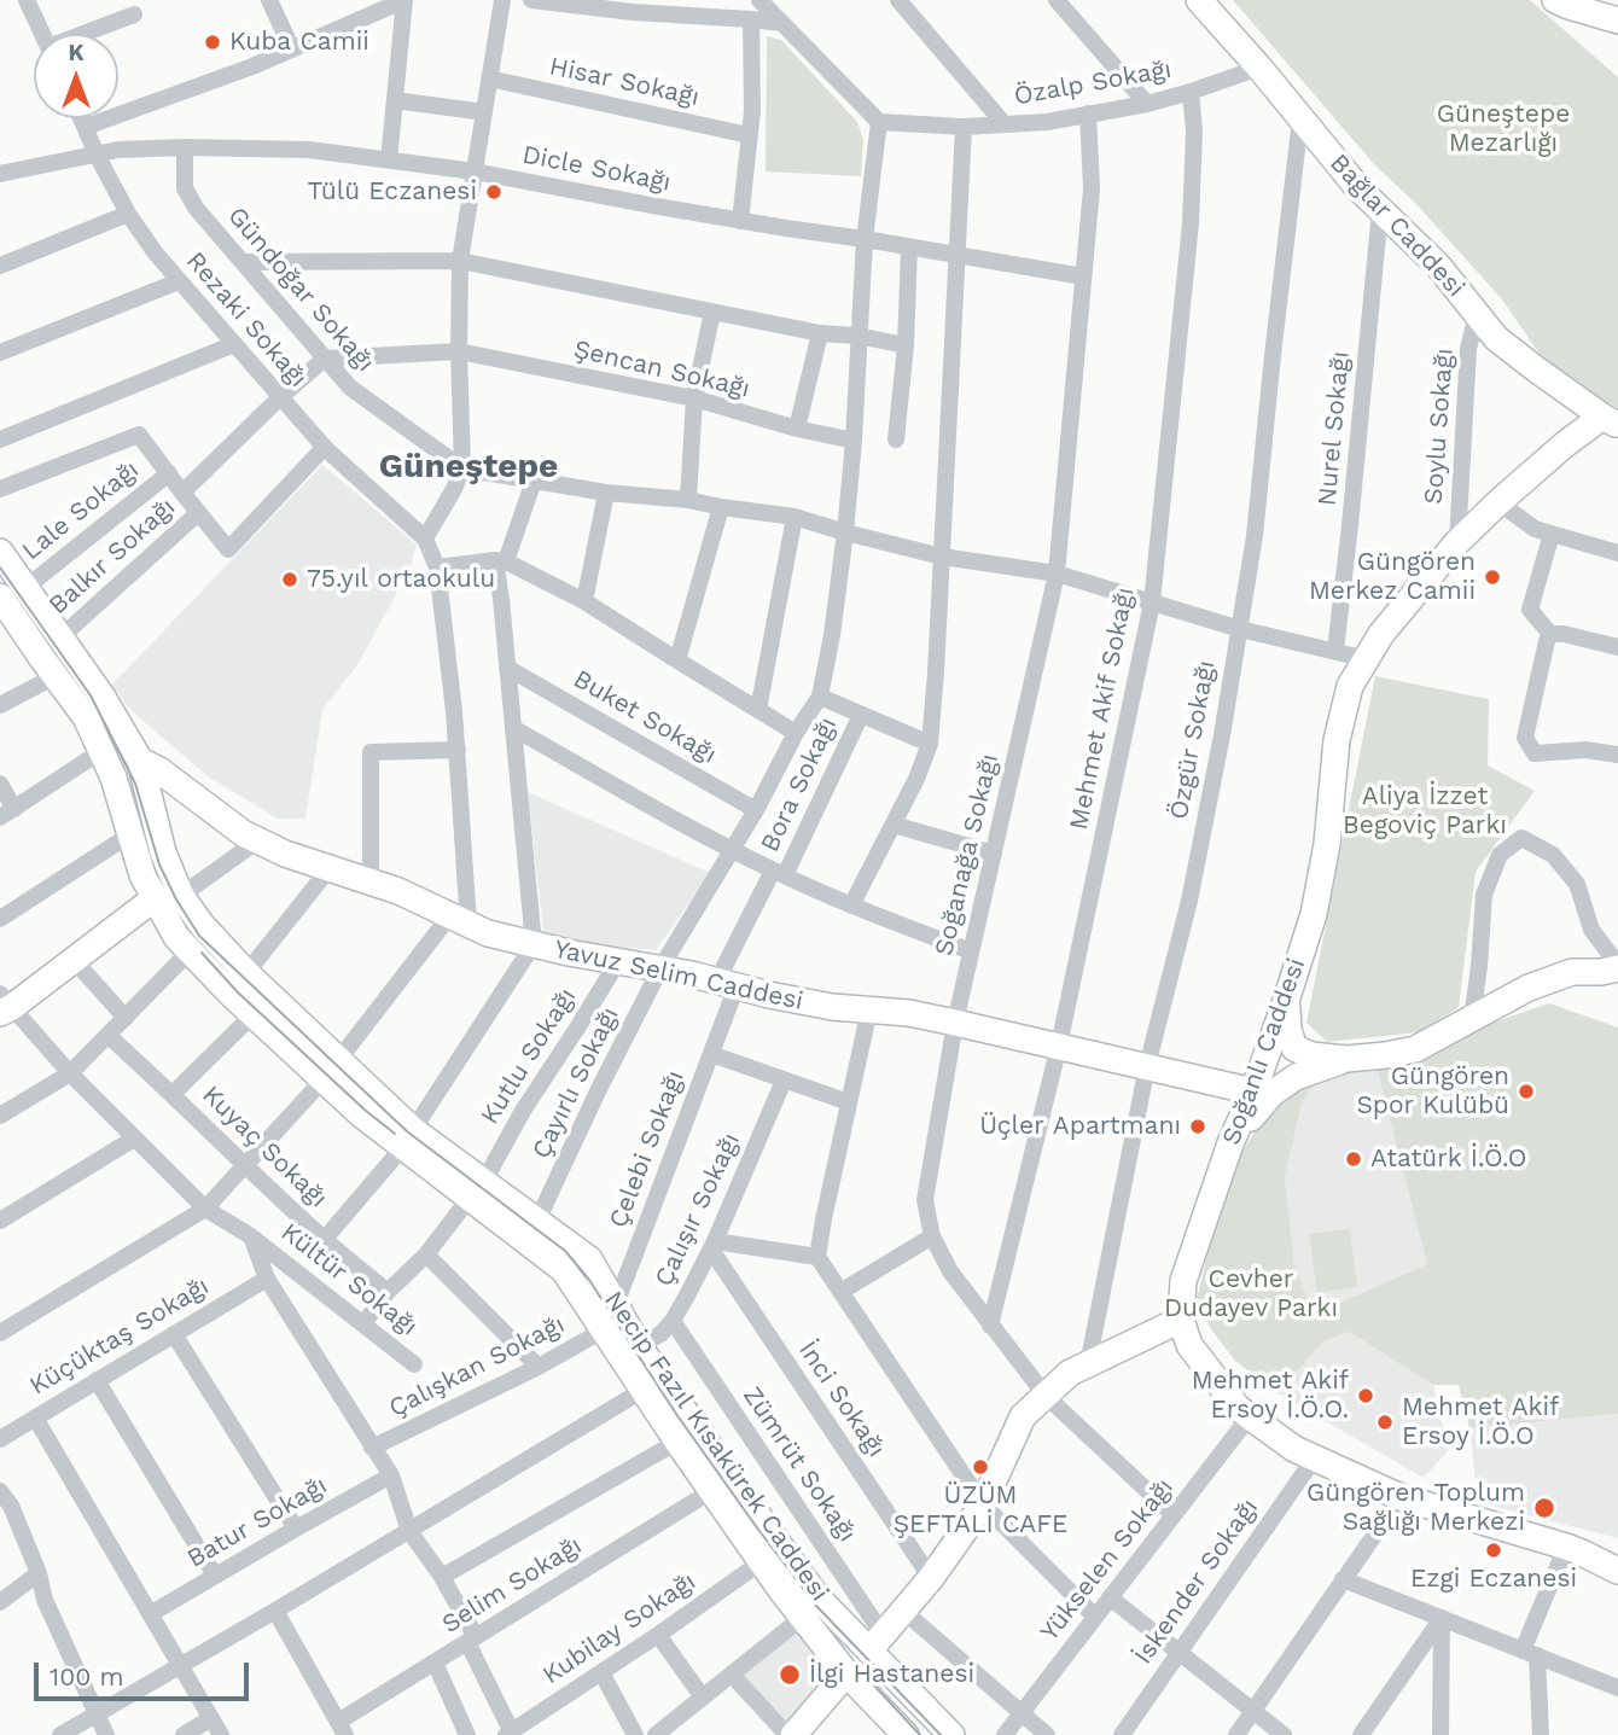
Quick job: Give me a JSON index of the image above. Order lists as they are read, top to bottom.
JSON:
{
  "streets": {
    "street": [
      "Hisar Sokağı",
      "Özalp Sokağı",
      "Dicle Sokağı",
      "Bağlar Caddesi",
      "Gündoğar Sokağı",
      "Rezaki Sokağı",
      "Şencan Sokağı",
      "Soylu Sokağı",
      "Nurel Sokağı",
      "Lale Sokağı",
      "Balkır Sokağı",
      "Mehmet Akif Sokağı",
      "Buket Sokağı",
      "Özgür Sokağı",
      "Bora Sokağı",
      "Soğanağa Sokağı",
      "Yavuz Selim Caddesi",
      "Soğanlı Caddesi",
      "Kutlu Sokağı",
      "Çayırlı Sokağı",
      "Kuyaç Sokağı",
      "Çelebi Sokağı",
      "Çalışır Sokağı",
      "Kültür Sokağı",
      "Küçüktaş Sokağı",
      "Çalışkan Sokağı",
      "İnci Sokağı",
      "Necip Fazıl Kısakürek Caddesi",
      "Zümrüt Sokağı",
      "Batur Sokağı",
      "Yükselen Sokağı",
      "İskender Sokağı",
      "Selim Sokağı",
      "Kubilay Sokağı"
    ]
  },
  "crossings": [
    ["Özalp Sokağı", "Bağlar Caddesi"],
    ["Özalp Sokağı", "Mehmet Akif Sokağı"],
    ["Özalp Sokağı", "Soğanağa Sokağı"],
    ["Dicle Sokağı", "Gündoğar Sokağı"],
    ["Dicle Sokağı", "Rezaki Sokağı"],
    ["Dicle Sokağı", "Soğanağa Sokağı"],
    ["Bağlar Caddesi", "Soylu Sokağı"],
    ["Bağlar Caddesi", "Nurel Sokağı"],
    ["Bağlar Caddesi", "Özgür Sokağı"],
    ["Bağlar Caddesi", "Soğanlı Caddesi"],
    ["Gündoğar Sokağı", "Şencan Sokağı"],
    ["Rezaki Sokağı", "Yavuz Selim Caddesi"],
    ["Soylu Sokağı", "Soğanlı Caddesi"],
    ["Lale Sokağı", "Necip Fazıl Kısakürek Caddesi"],
    ["Balkır Sokağı", "Necip Fazıl Kısakürek Caddesi"],
    ["Mehmet Akif Sokağı", "Soğanağa Sokağı"],
    ["Mehmet Akif Sokağı", "Yavuz Selim Caddesi"],
    ["Buket Sokağı", "Çayırlı Sokağı"],
    ["Özgür Sokağı", "Yavuz Selim Caddesi"],
    ["Bora Sokağı", "Yavuz Selim Caddesi"],
    ["Bora Sokağı", "Çelebi Sokağı"],
    ["Soğanağa Sokağı", "Yavuz Selim Caddesi"],
    ["Soğanağa Sokağı", "Yükselen Sokağı"],
    ["Yavuz Selim Caddesi", "Soğanlı Caddesi"],
    ["Yavuz Selim Caddesi", "Kutlu Sokağı"],
    ["Yavuz Selim Caddesi", "Çayırlı Sokağı"],
    ["Yavuz Selim Caddesi", "Çelebi Sokağı"],
    ["Yavuz Selim Caddesi", "Necip Fazıl Kısakürek Caddesi"],
    ["Kutlu Sokağı", "Kuyaç Sokağı"],
    ["Kutlu Sokağı", "Kültür Sokağı"],
    ["Kutlu Sokağı", "Necip Fazıl Kısakürek Caddesi"],
    ["Çayırlı Sokağı", "Necip Fazıl Kısakürek Caddesi"],
    ["Çelebi Sokağı", "Çalışkan Sokağı"],
    ["Çelebi Sokağı", "Necip Fazıl Kısakürek Caddesi"],
    ["Çalışır Sokağı", "İnci Sokağı"],
    ["Çalışır Sokağı", "Necip Fazıl Kısakürek Caddesi"],
    ["Çalışır Sokağı", "Zümrüt Sokağı"],
    ["Çalışkan Sokağı", "Necip Fazıl Kısakürek Caddesi"],
    ["Necip Fazıl Kısakürek Caddesi", "Zümrüt Sokağı"],
    ["Necip Fazıl Kısakürek Caddesi", "Selim Sokağı"],
    ["Necip Fazıl Kısakürek Caddesi", "Kubilay Sokağı"]
  ],
  "districts": ["Güneştepe"],
  "parks": ["Güneştepe Mezarlığı", "Aliya İzzet Begoviç Parkı", "Cevher Dudayev Parkı"],
  "places": [
    "Kuba Camii",
    "Tülü Eczanesi",
    "Güngören Merkez Camii",
    "75.yıl ortaokulu",
    "Güngören Spor Kulübü",
    "Üçler Apartmanı",
    "Atatürk İ.Ö.O",
    "Mehmet Akif Ersoy İ.Ö.O.",
    "Mehmet Akif Ersoy İ.Ö.O",
    "ÜZÜM ŞEFTALİ CAFE",
    "Güngören Toplum Sağlığı Merkezi",
    "Ezgi Eczanesi",
    "İlgi Hastanesi"
  ],
  "scale_bar": "100 m",
  "north": "top"
}
